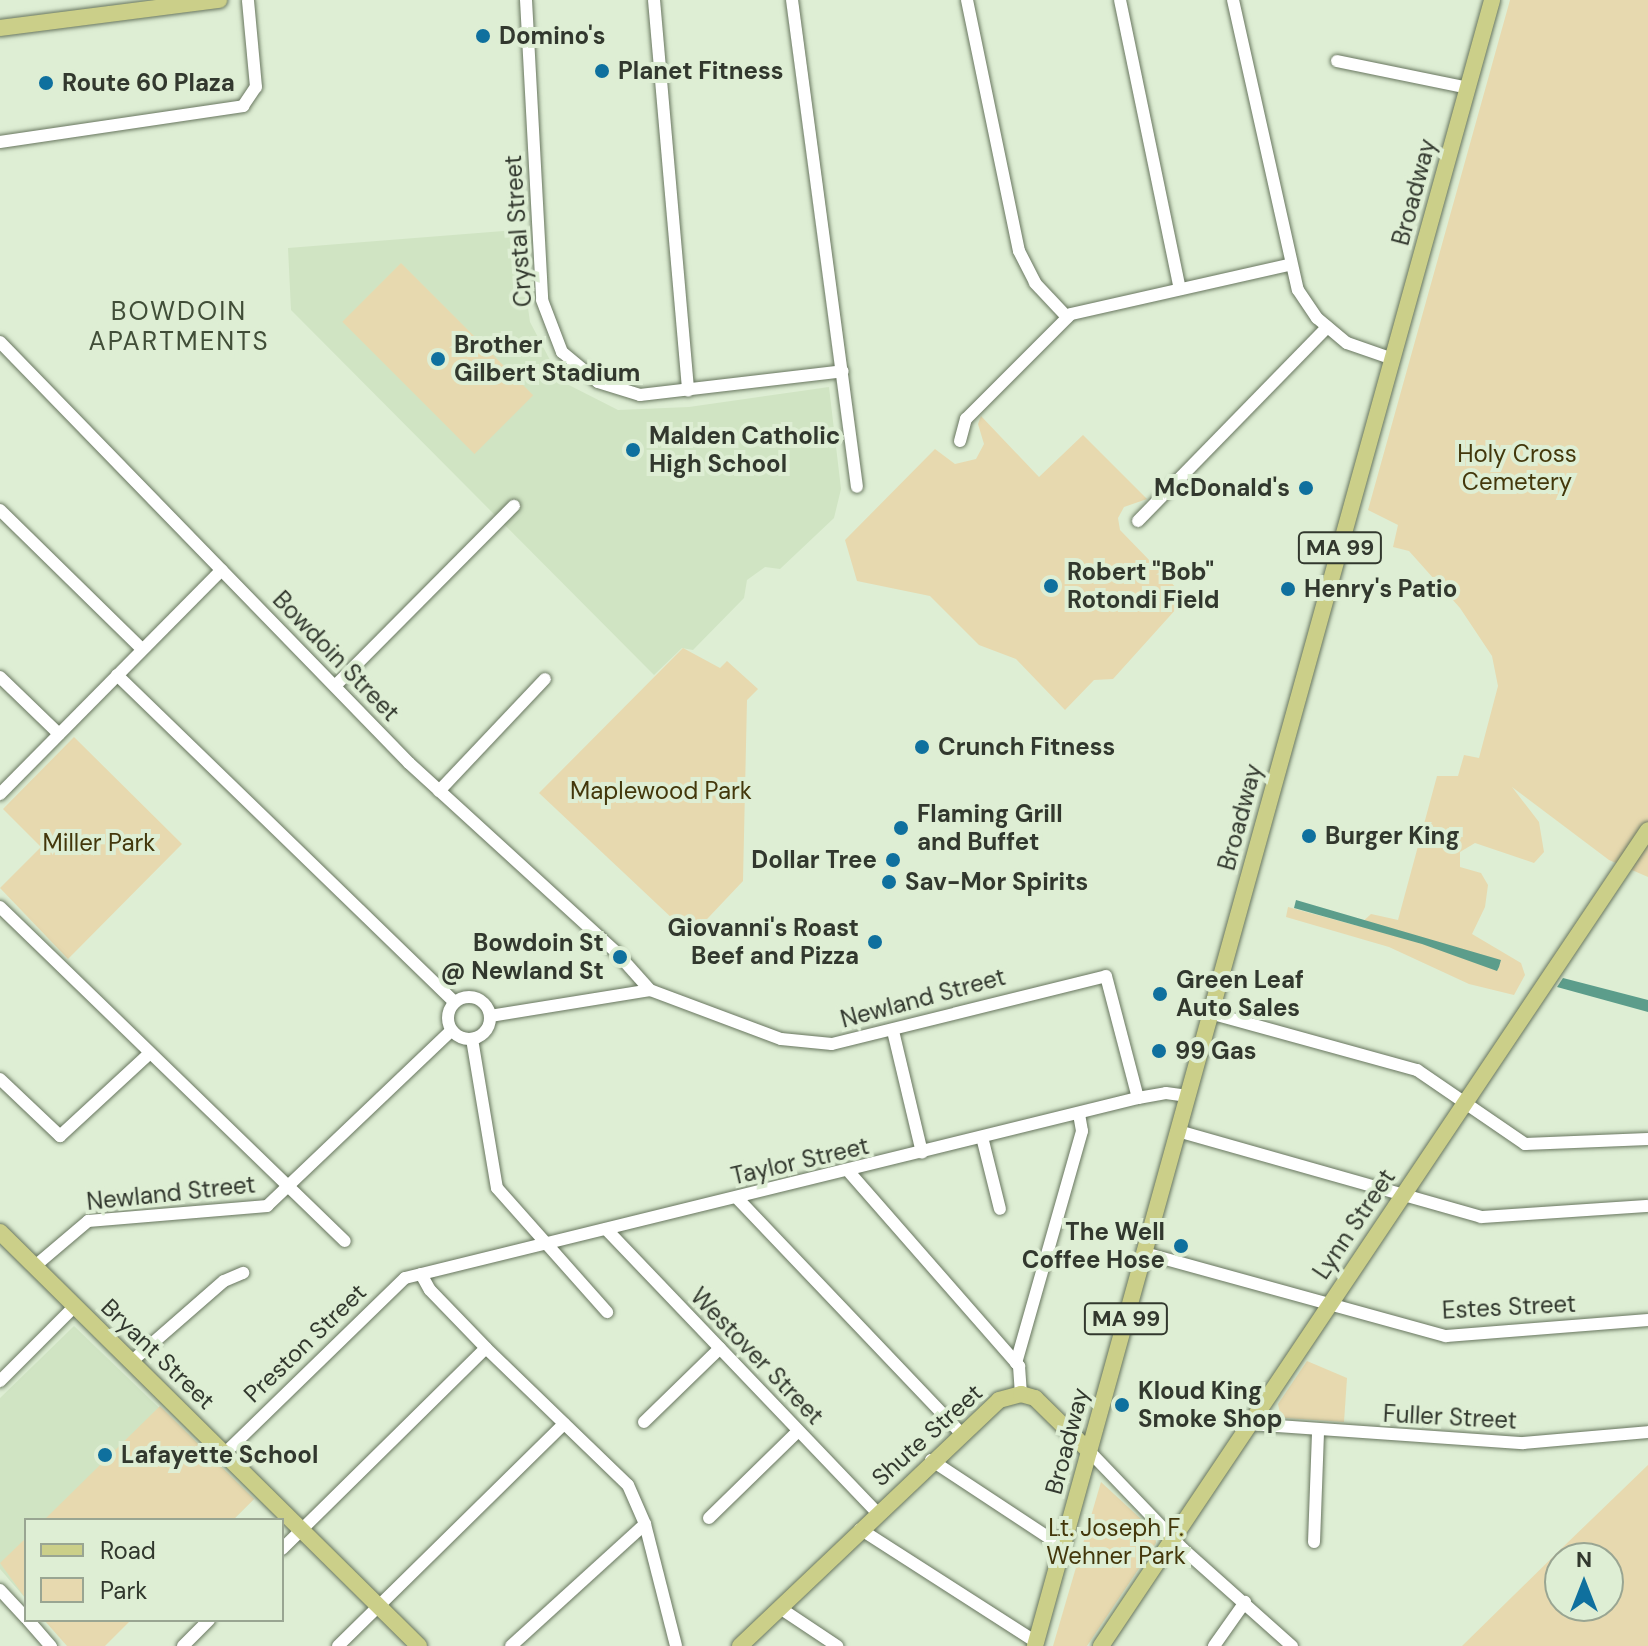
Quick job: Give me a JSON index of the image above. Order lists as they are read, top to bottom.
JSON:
{
  "streets": {
    "main road": [
      "Broadway",
      "MA 99",
      "Lynn Street",
      "Bryant Street",
      "Shute Street"
    ],
    "street": [
      "Crystal Street",
      "Bowdoin Street",
      "Newland Street",
      "Taylor Street",
      "Estes Street",
      "Preston Street",
      "Westover Street",
      "Fuller Street"
    ]
  },
  "crossings": [
    ["Broadway", "Taylor Street"],
    ["Broadway", "Estes Street"],
    ["Broadway", "Shute Street"],
    ["Bowdoin Street", "Newland Street"],
    ["Newland Street", "Taylor Street"],
    ["Newland Street", "Bryant Street"],
    ["Taylor Street", "Preston Street"],
    ["Taylor Street", "Westover Street"],
    ["Lynn Street", "Estes Street"],
    ["Lynn Street", "Fuller Street"],
    ["Lynn Street", "Shute Street"],
    ["Preston Street", "Bryant Street"],
    ["Westover Street", "Shute Street"]
  ],
  "districts": ["BOWDOIN APARTMENTS"],
  "parks": [
    "Holy Cross Cemetery",
    "Maplewood Park",
    "Miller Park",
    "Lt. Joseph F. Wehner Park"
  ],
  "places": [
    "Domino's",
    "Planet Fitness",
    "Route 60 Plaza",
    "Brother Gilbert Stadium",
    "Malden Catholic High School",
    "McDonald's",
    "Robert \"Bob\" Rotondi Field",
    "Henry's Patio",
    "Crunch Fitness",
    "Flaming Grill and Buffet",
    "Burger King",
    "Dollar Tree",
    "Sav-Mor Spirits",
    "Giovanni's Roast Beef and Pizza",
    "Bowdoin St @ Newland St",
    "Green Leaf Auto Sales",
    "99 Gas",
    "The Well Coffee Hose",
    "Kloud King Smoke Shop",
    "Lafayette School"
  ],
  "legend": ["Road", "Park"],
  "north": "top"
}
